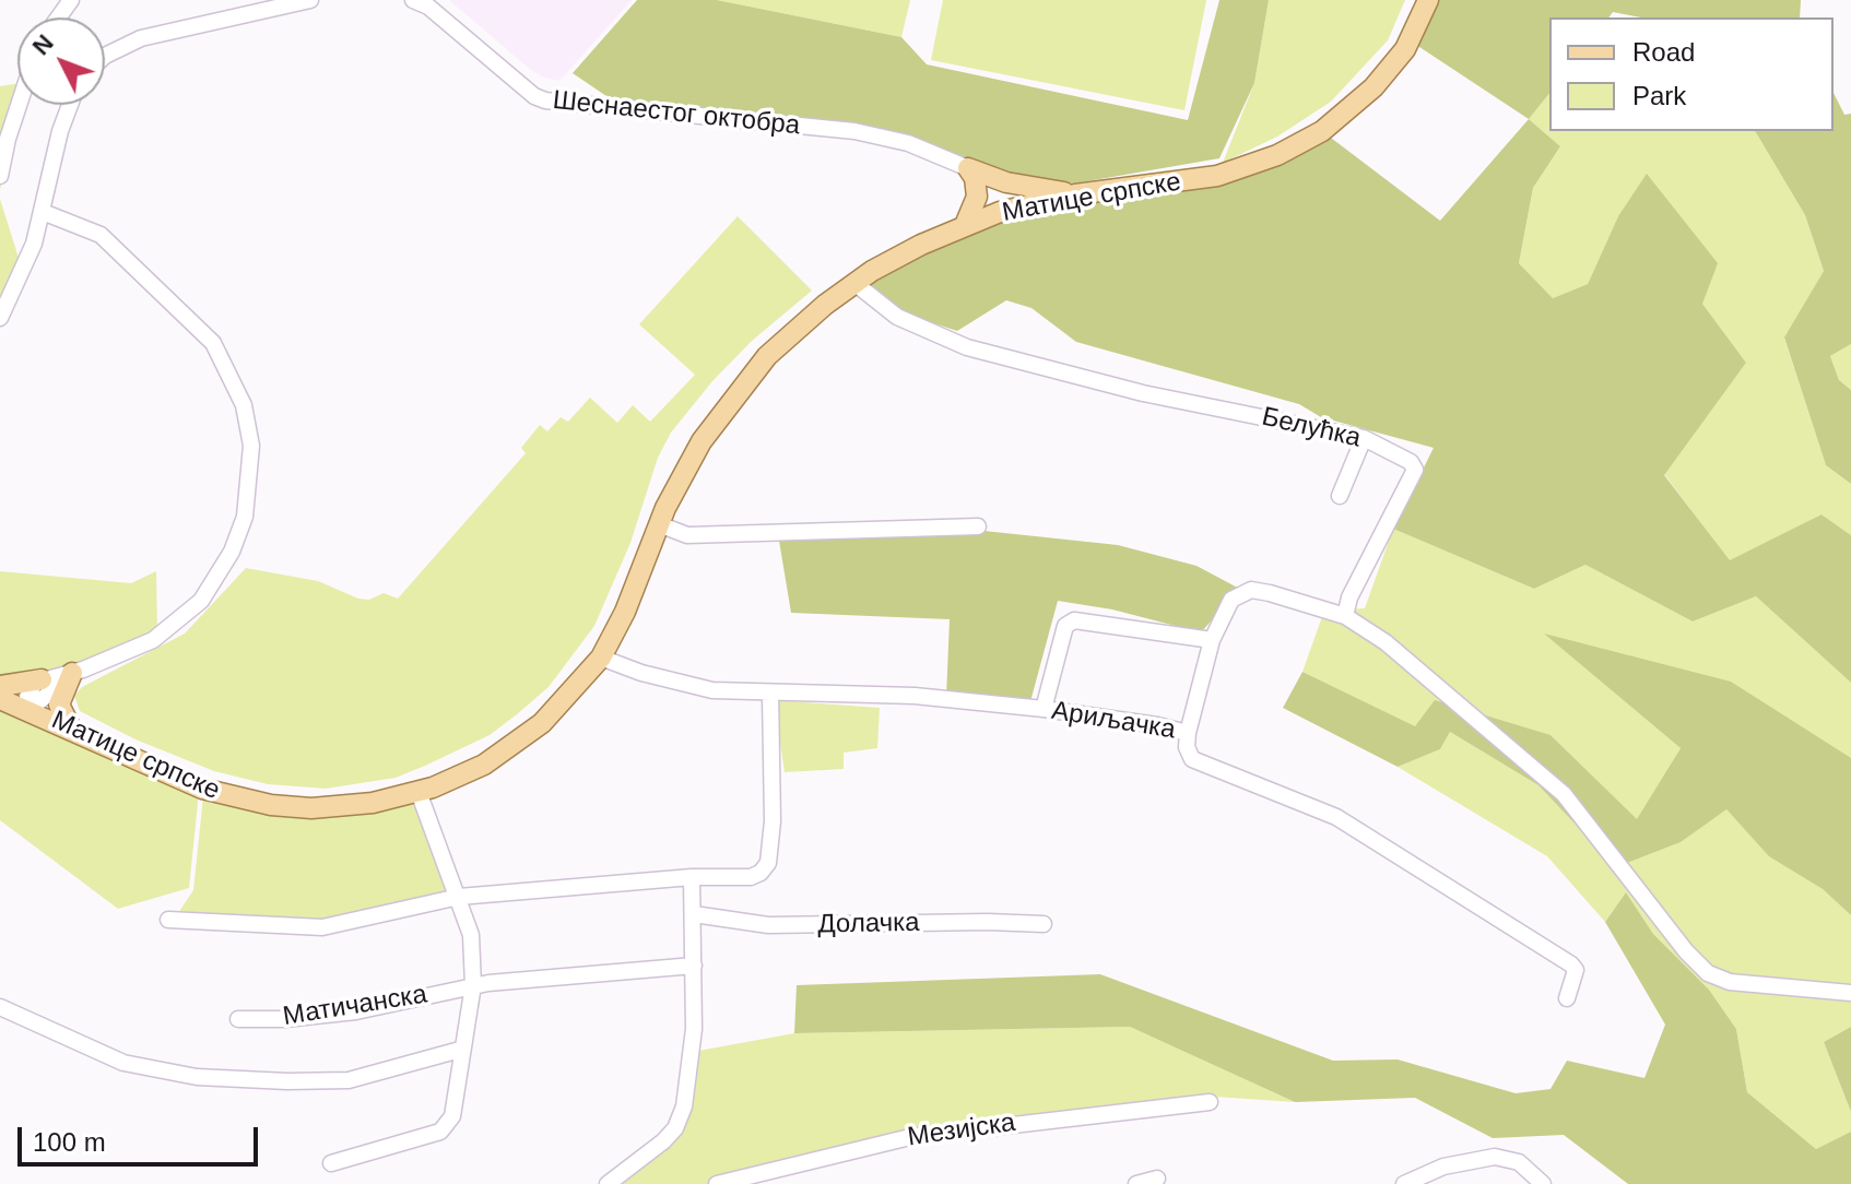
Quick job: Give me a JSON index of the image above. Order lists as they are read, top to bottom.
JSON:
{
  "streets": {
    "main road": ["Матице српске"],
    "street": [
      "Шеснаестог октобра",
      "Белућка",
      "Ариљачка",
      "Долачка",
      "Матичанска",
      "Мезијска"
    ]
  },
  "crossings": [
    ["Матице српске", "Белућка"],
    ["Матице српске", "Ариљачка"],
    ["Матице српске", "Матичанска"]
  ],
  "legend": ["Road", "Park"],
  "scale_bar": "100 m",
  "north": "top left"
}
